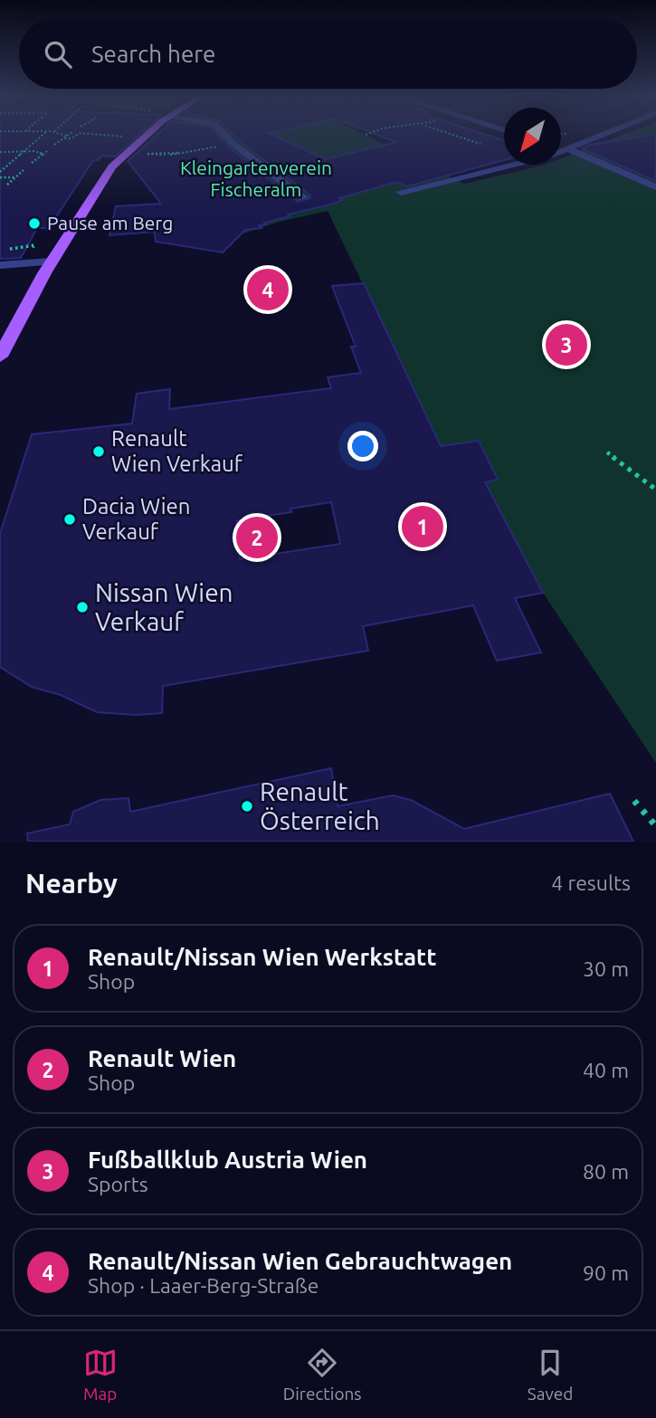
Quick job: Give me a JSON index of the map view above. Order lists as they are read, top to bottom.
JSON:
{
  "parks": ["Kleingartenverein Fischeralm"],
  "places": [
    "Pause am Berg",
    "Renault Wien Verkauf",
    "Dacia Wien Verkauf",
    "Nissan Wien Verkauf",
    "Renault Österreich"
  ],
  "north": "bottom left",
  "page": {
    "search": "Search here",
    "pins": [
      "4",
      "3",
      "1",
      "2"
    ],
    "heading": ["Nearby", "4 results"],
    "list": [
      {
        "mark": "1",
        "name": "Renault/Nissan Wien Werkstatt",
        "note": "Shop",
        "value": "30 m"
      },
      {
        "mark": "2",
        "name": "Renault Wien",
        "note": "Shop",
        "value": "40 m"
      },
      {
        "mark": "3",
        "name": "Fußballklub Austria Wien",
        "note": "Sports",
        "value": "80 m"
      },
      {
        "mark": "4",
        "name": "Renault/Nissan Wien Gebrauchtwagen",
        "note": "Shop · Laaer-Berg-Straße",
        "value": "90 m"
      }
    ],
    "nav": ["Map", "Directions", "Saved"]
  }
}
